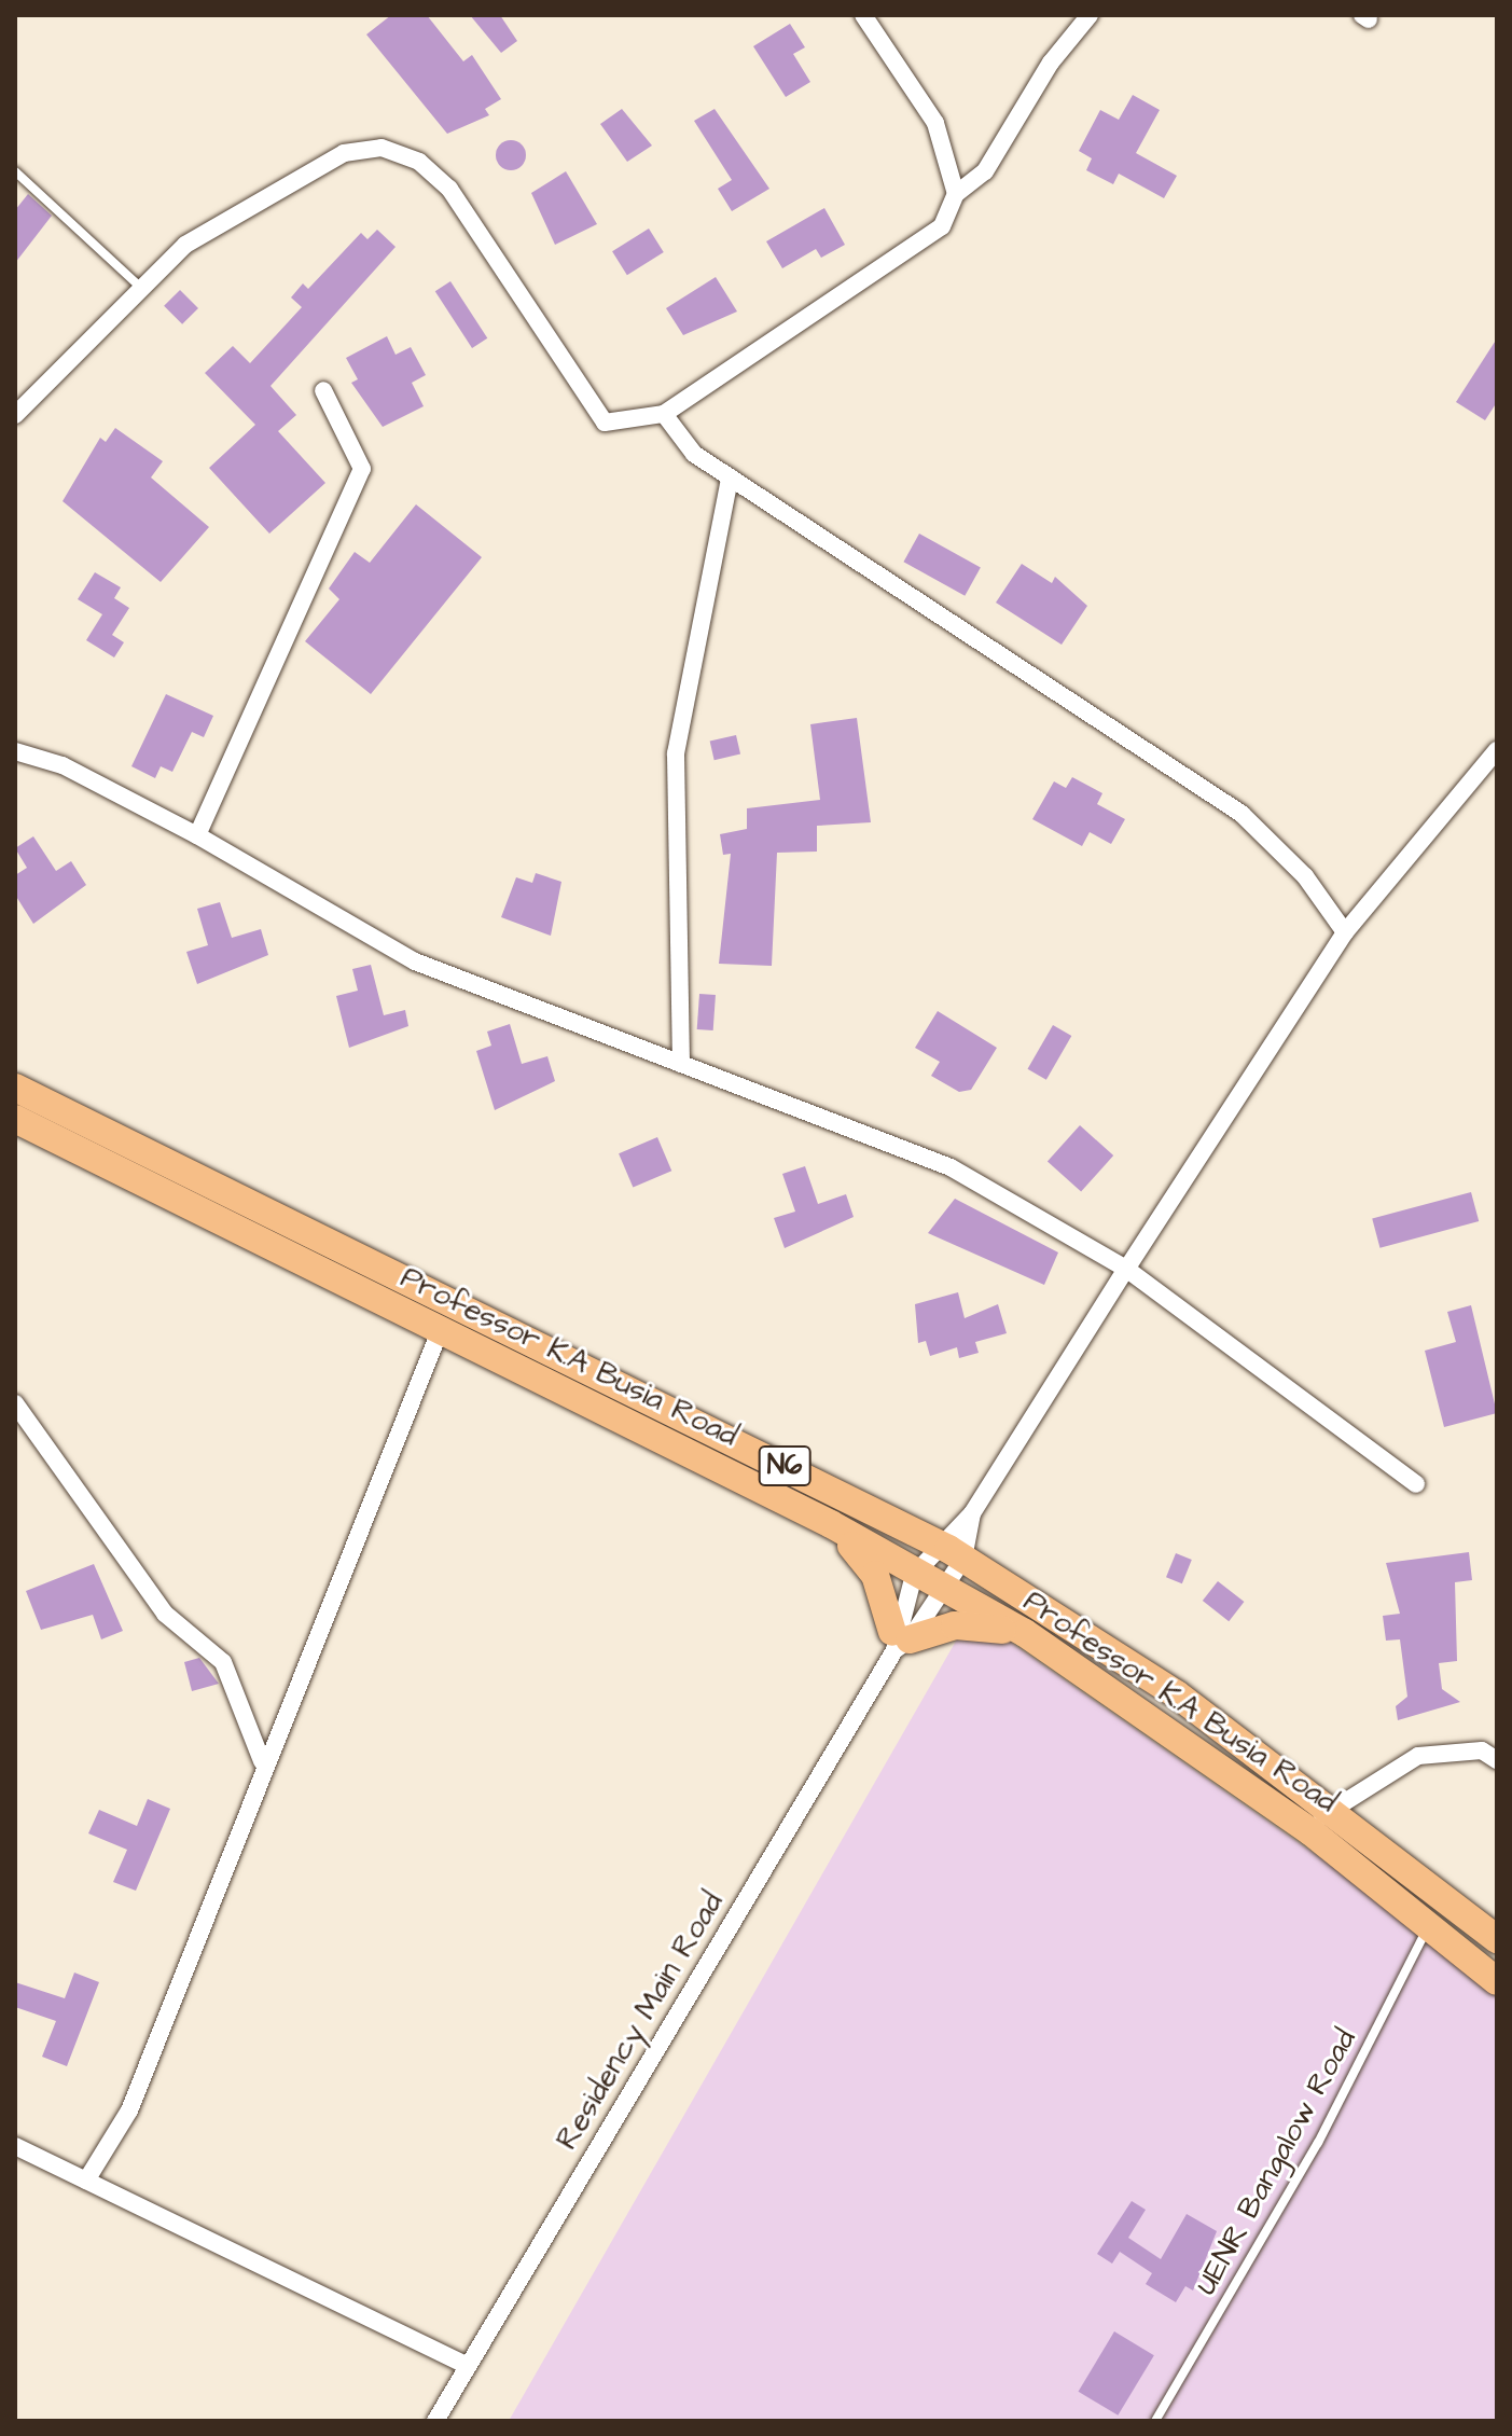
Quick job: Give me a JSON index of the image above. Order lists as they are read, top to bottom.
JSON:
{
  "streets": {
    "main road": ["Professor K.A Busia Road", "N6"],
    "street": ["Residency Main Road"],
    "lane": ["UENR Bangalow Road"]
  },
  "crossings": [
    ["Professor K.A Busia Road", "UENR Bangalow Road"]
  ]
}
